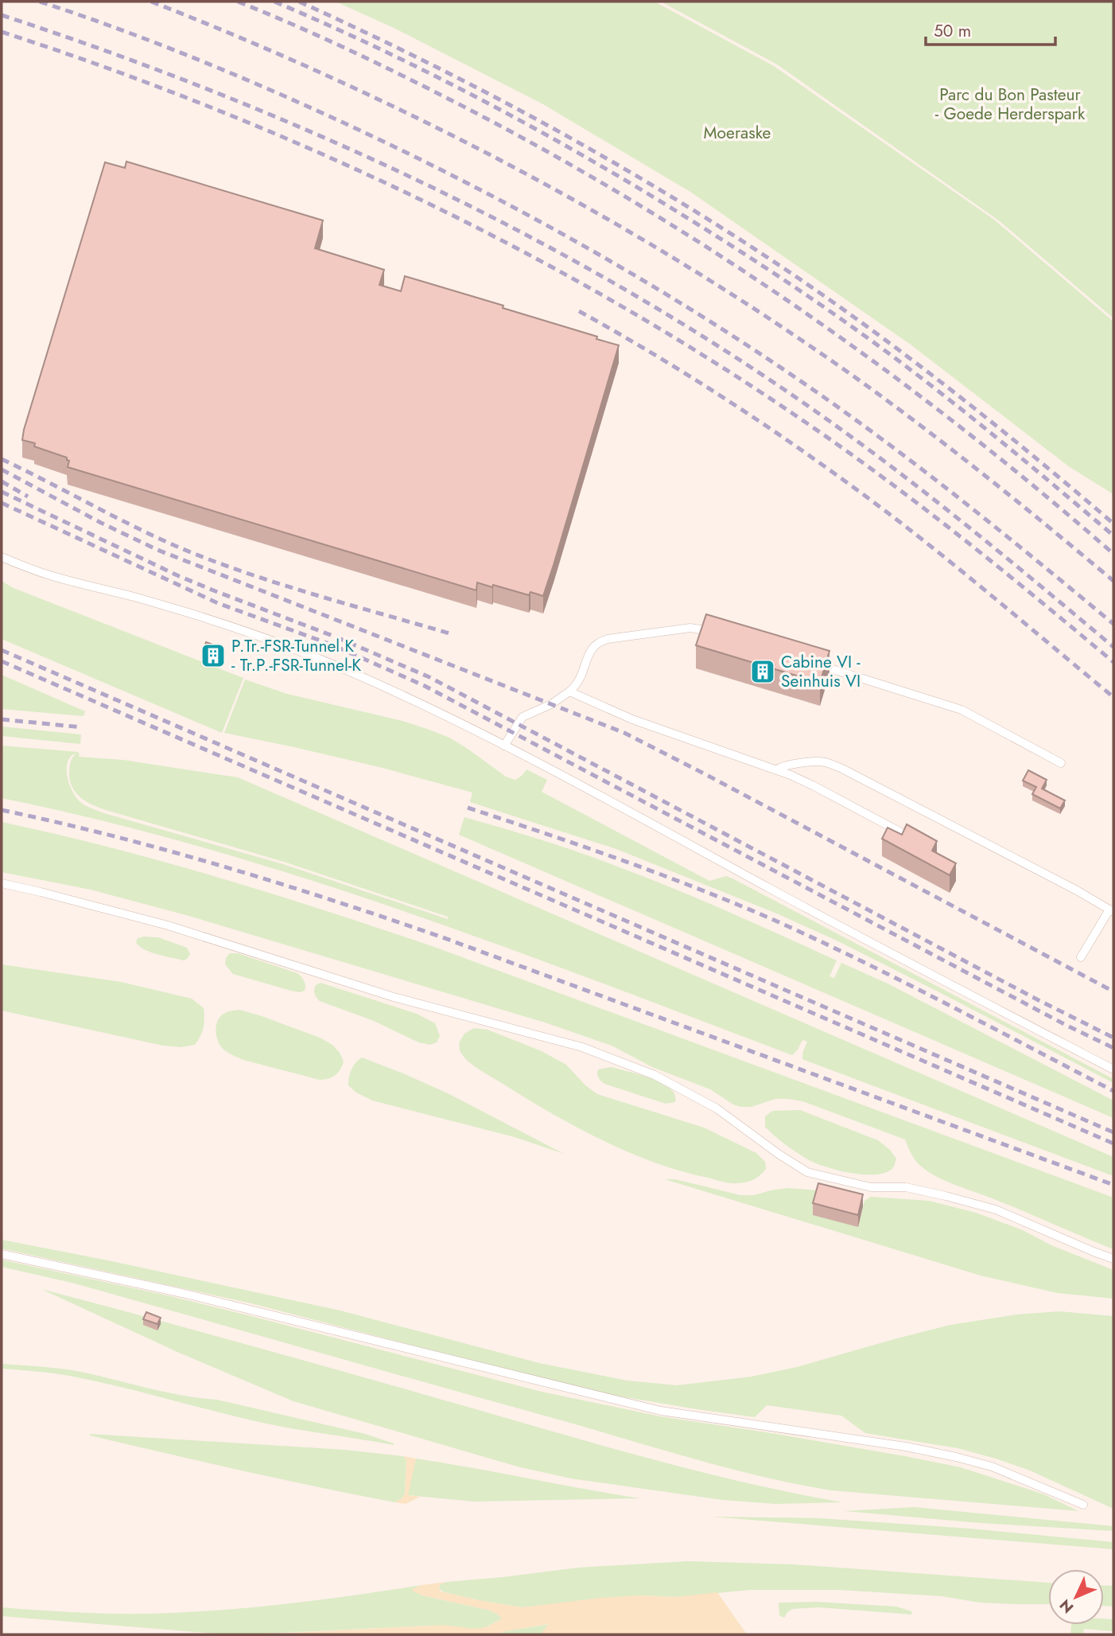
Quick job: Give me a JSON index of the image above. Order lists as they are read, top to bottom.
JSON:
{
  "parks": ["Parc du Bon Pasteur - Goede Herderspark", "Moeraske"],
  "places": {
    "building": ["P.Tr.-FSR-Tunnel K - Tr.P.-FSR-Tunnel-K", "Cabine VI - Seinhuis VI"]
  },
  "scale_bar": "50 m",
  "north": "bottom left"
}
